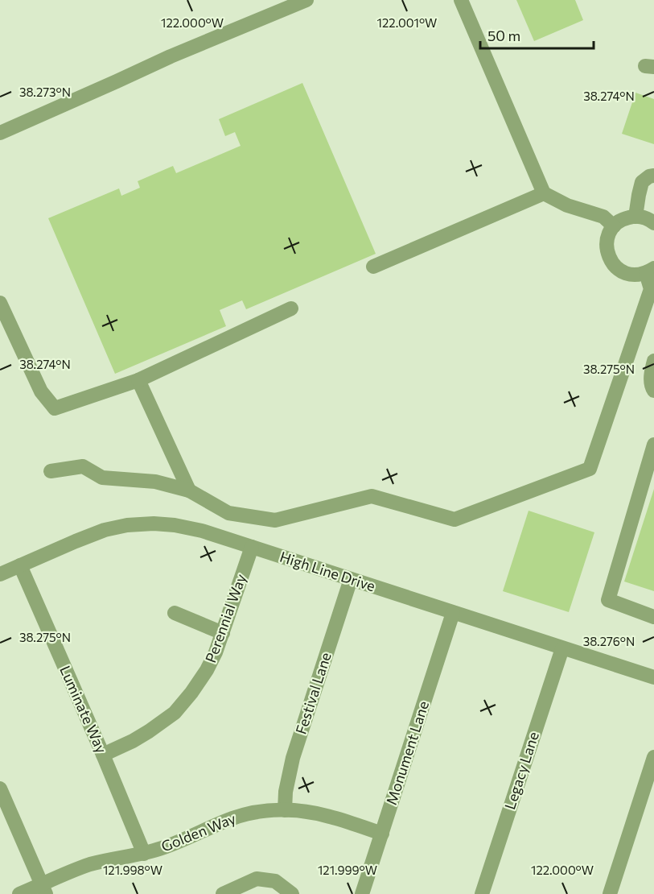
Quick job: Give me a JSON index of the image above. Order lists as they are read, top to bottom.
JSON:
{
  "streets": {
    "street": [
      "High Line Drive",
      "Perennial Way",
      "Festival Lane",
      "Luminate Way",
      "Monument Lane",
      "Legacy Lane",
      "Golden Way"
    ]
  },
  "crossings": [
    ["High Line Drive", "Perennial Way"],
    ["High Line Drive", "Festival Lane"],
    ["High Line Drive", "Luminate Way"],
    ["High Line Drive", "Monument Lane"],
    ["High Line Drive", "Legacy Lane"],
    ["Perennial Way", "Luminate Way"],
    ["Festival Lane", "Golden Way"],
    ["Luminate Way", "Golden Way"],
    ["Monument Lane", "Golden Way"]
  ],
  "scale_bar": "50 m",
  "coordinates": [
    "122.000°W",
    "122.001°W",
    "38.273°N",
    "38.274°N",
    "38.275°N",
    "38.276°N",
    "121.998°W",
    "121.999°W"
  ]
}
